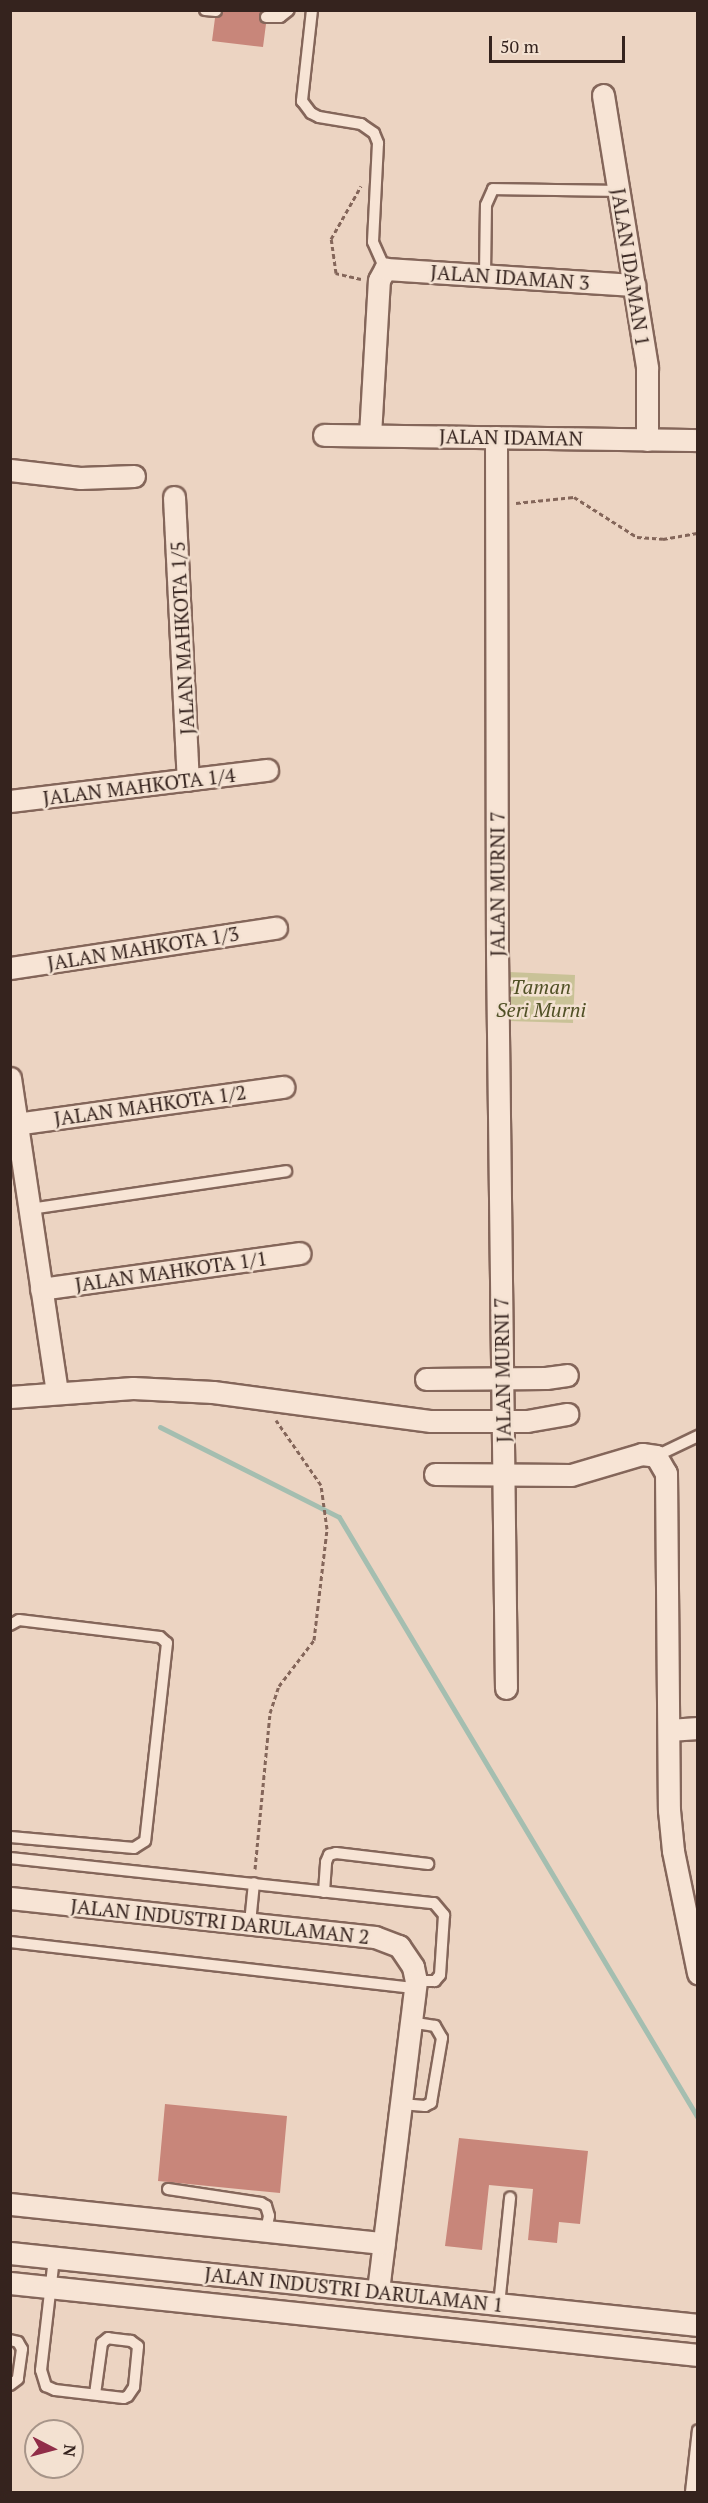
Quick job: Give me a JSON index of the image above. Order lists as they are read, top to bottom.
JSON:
{
  "streets": {
    "street": [
      "JALAN IDAMAN 1",
      "JALAN IDAMAN 3",
      "JALAN IDAMAN",
      "JALAN MAHKOTA 1/5",
      "JALAN MAHKOTA 1/4",
      "JALAN MURNI 7",
      "JALAN MAHKOTA 1/3",
      "JALAN MAHKOTA 1/2",
      "JALAN MAHKOTA 1/1",
      "JALAN INDUSTRI DARULAMAN 2",
      "JALAN INDUSTRI DARULAMAN 1"
    ]
  },
  "crossings": [
    ["JALAN IDAMAN 1", "JALAN IDAMAN 3"],
    ["JALAN IDAMAN 1", "JALAN IDAMAN"],
    ["JALAN IDAMAN", "JALAN MURNI 7"],
    ["JALAN MAHKOTA 1/5", "JALAN MAHKOTA 1/4"]
  ],
  "parks": ["Taman Seri Murni"],
  "scale_bar": "50 m",
  "north": "right"
}
